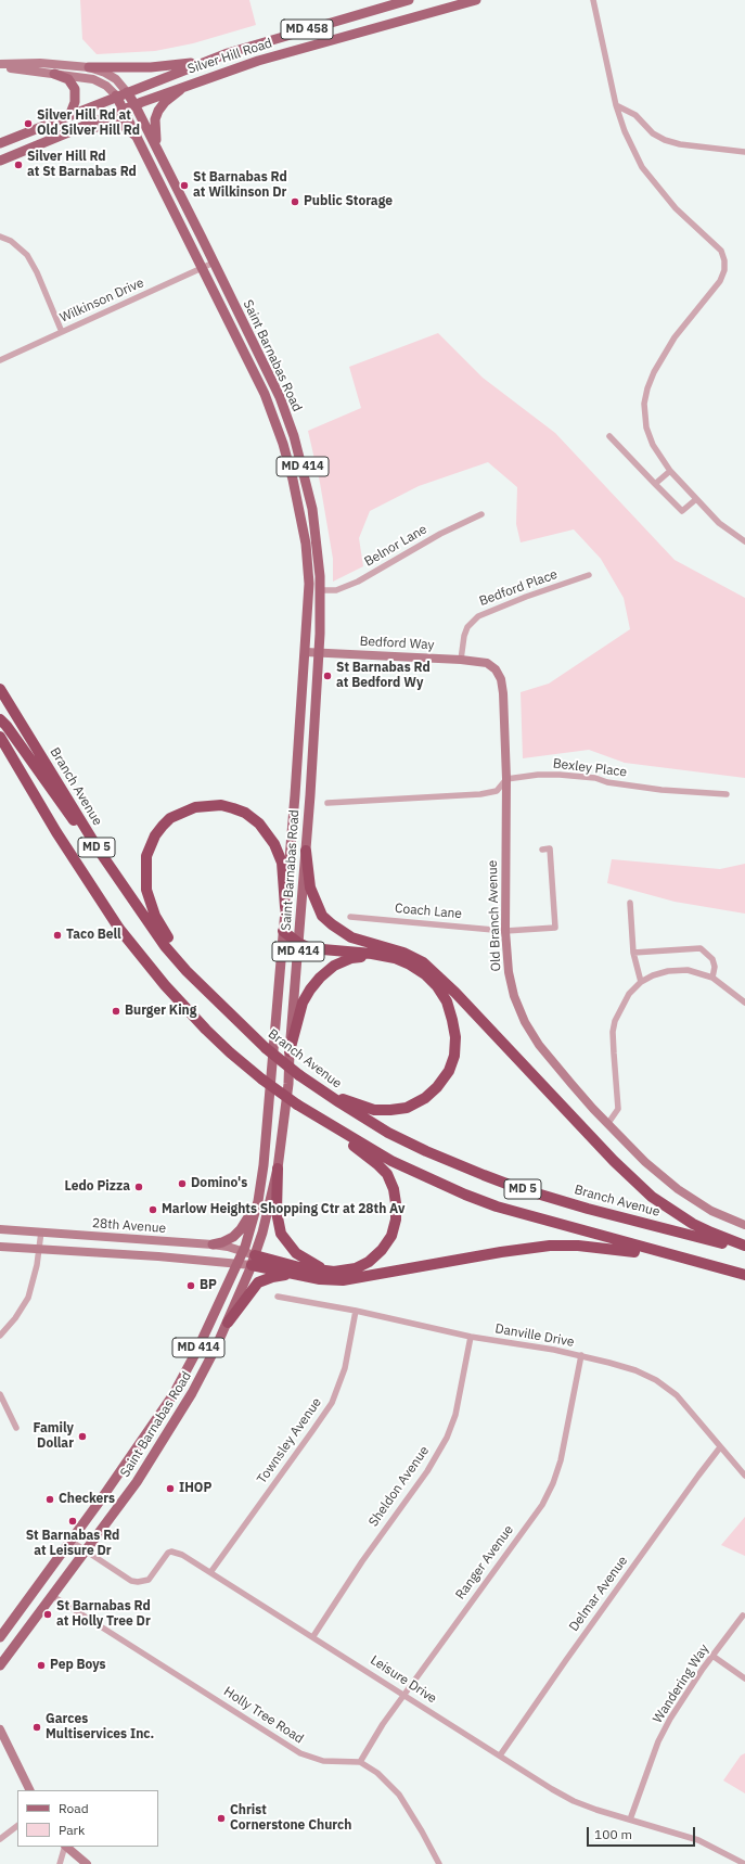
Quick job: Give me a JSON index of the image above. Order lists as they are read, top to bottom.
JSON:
{
  "streets": {
    "highway": ["Branch Avenue", "MD 5"],
    "main road": [
      "MD 458",
      "Silver Hill Road",
      "Saint Barnabas Road",
      "MD 414"
    ],
    "street": [
      "Wilkinson Drive",
      "Belnor Lane",
      "Bedford Place",
      "Bedford Way",
      "Bexley Place",
      "Coach Lane",
      "Old Branch Avenue",
      "28th Avenue",
      "Danville Drive",
      "Townsley Avenue",
      "Sheldon Avenue",
      "Ranger Avenue",
      "Delmar Avenue",
      "Leisure Drive",
      "Wandering Way",
      "Holly Tree Road"
    ]
  },
  "crossings": [
    ["Silver Hill Road", "Saint Barnabas Road"],
    ["Silver Hill Road", "MD 414"],
    ["Wilkinson Drive", "Saint Barnabas Road"],
    ["Saint Barnabas Road", "MD 414"],
    ["Saint Barnabas Road", "Belnor Lane"],
    ["Saint Barnabas Road", "Bedford Way"],
    ["Saint Barnabas Road", "28th Avenue"],
    ["Saint Barnabas Road", "Leisure Drive"],
    ["Saint Barnabas Road", "Holly Tree Road"],
    ["Bedford Place", "Bedford Way"],
    ["Bedford Way", "Old Branch Avenue"],
    ["Bexley Place", "Old Branch Avenue"],
    ["Coach Lane", "Old Branch Avenue"],
    ["Danville Drive", "Townsley Avenue"],
    ["Danville Drive", "Sheldon Avenue"],
    ["Danville Drive", "Ranger Avenue"],
    ["Danville Drive", "Delmar Avenue"],
    ["Townsley Avenue", "Leisure Drive"],
    ["Sheldon Avenue", "Leisure Drive"],
    ["Ranger Avenue", "Leisure Drive"],
    ["Ranger Avenue", "Holly Tree Road"],
    ["Delmar Avenue", "Leisure Drive"],
    ["Leisure Drive", "Wandering Way"]
  ],
  "places": [
    "Silver Hill Rd at Old Silver Hill Rd",
    "Silver Hill Rd at St Barnabas Rd",
    "St Barnabas Rd at Wilkinson Dr",
    "Public Storage",
    "St Barnabas Rd at Bedford Wy",
    "Taco Bell",
    "Burger King",
    "Domino's",
    "Ledo Pizza",
    "Marlow Heights Shopping Ctr at 28th Av",
    "BP",
    "Family Dollar",
    "IHOP",
    "Checkers",
    "St Barnabas Rd at Leisure Dr",
    "St Barnabas Rd at Holly Tree Dr",
    "Pep Boys",
    "Garces Multiservices Inc.",
    "Christ Cornerstone Church"
  ],
  "legend": ["Road", "Park"],
  "scale_bar": "100 m"
}
